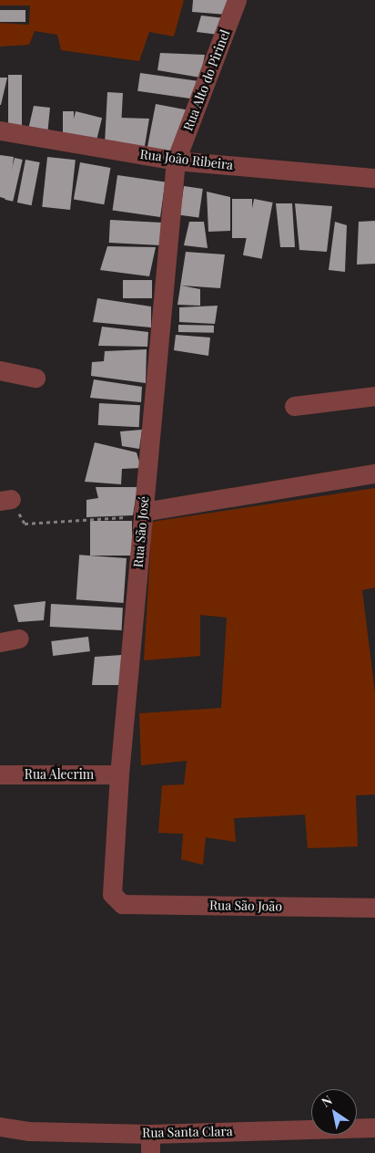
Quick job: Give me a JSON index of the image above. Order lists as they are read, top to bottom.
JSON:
{
  "streets": {
    "street": [
      "Rua Alto do Pirinel",
      "Rua João Ribeira",
      "Rua São José",
      "Rua Alecrim",
      "Rua São João",
      "Rua Santa Clara"
    ]
  },
  "crossings": [
    ["Rua Alto do Pirinel", "Rua João Ribeira"],
    ["Rua Alto do Pirinel", "Rua São José"],
    ["Rua João Ribeira", "Rua São José"],
    ["Rua São José", "Rua Alecrim"],
    ["Rua São José", "Rua São João"]
  ],
  "north": "top left"
}
